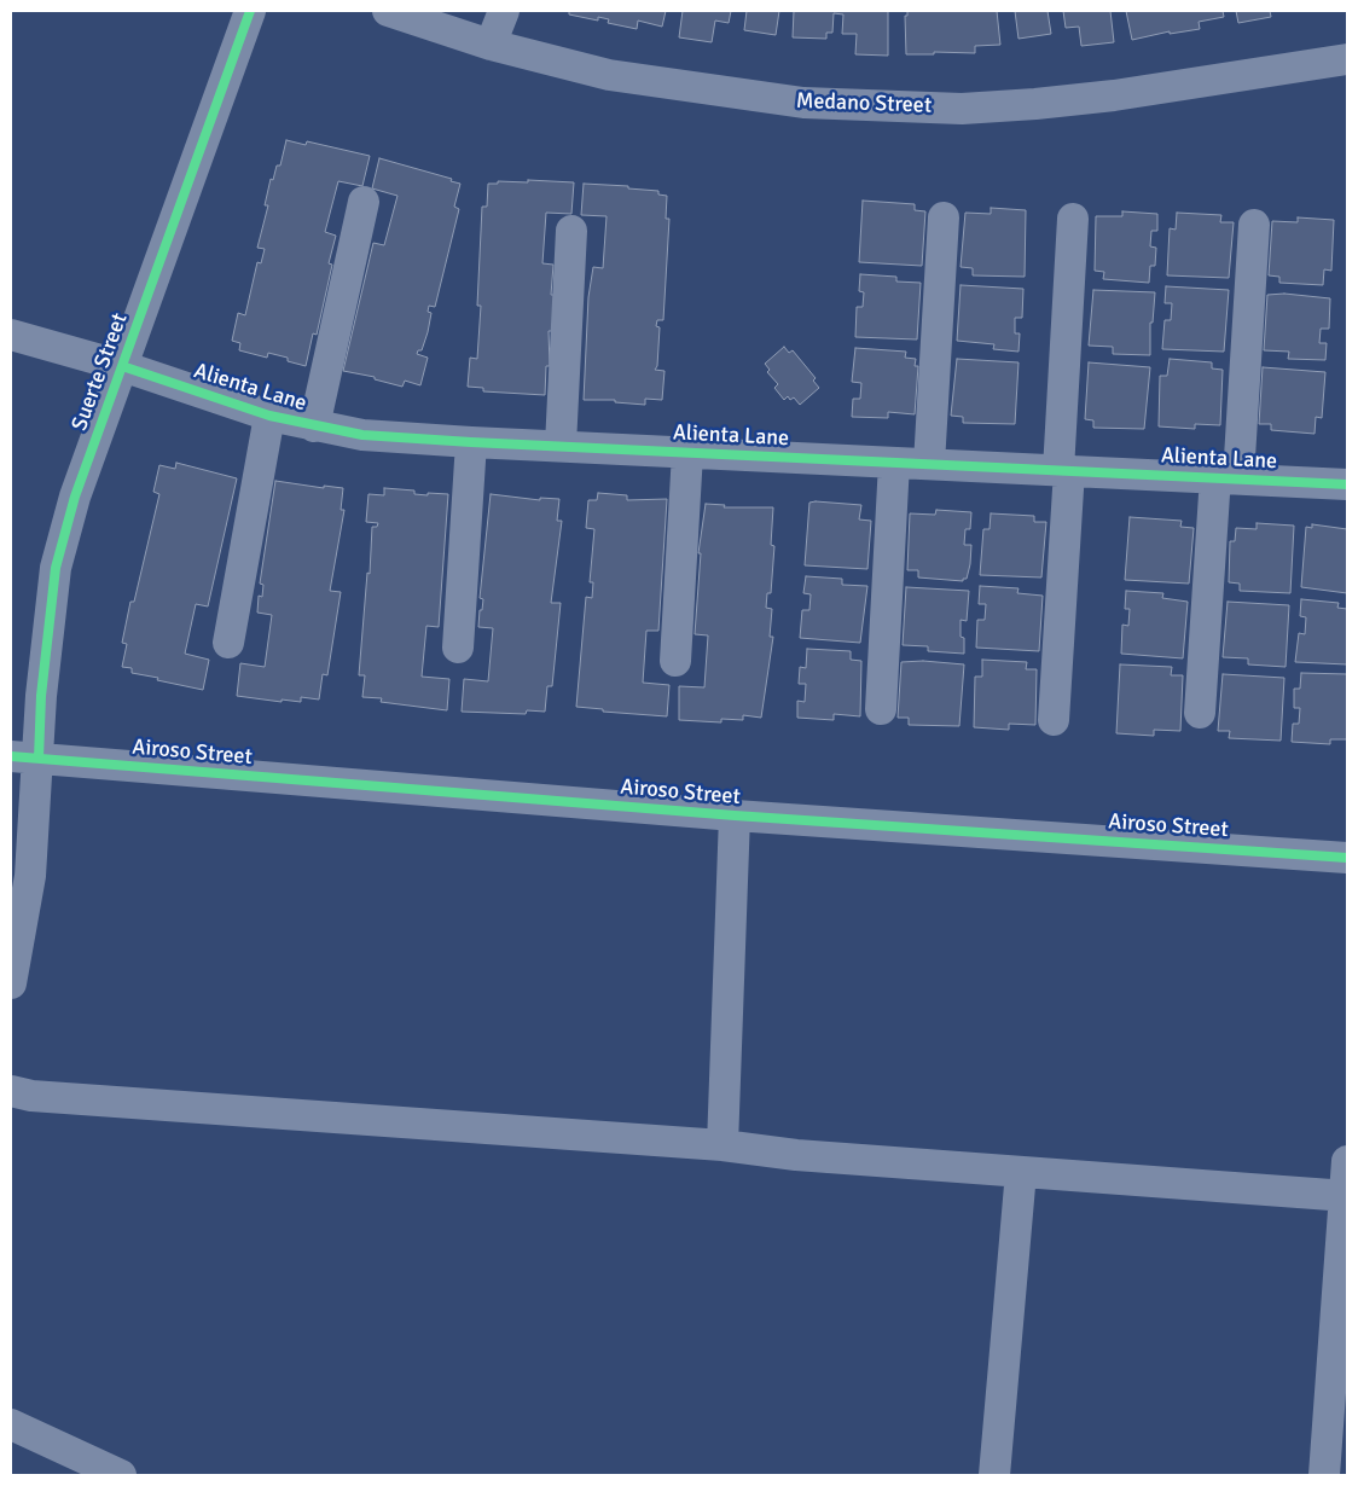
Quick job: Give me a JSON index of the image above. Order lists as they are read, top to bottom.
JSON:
{
  "streets": {
    "street": [
      "Medano Street",
      "Suerte Street",
      "Alienta Lane",
      "Airoso Street"
    ]
  },
  "crossings": [
    ["Suerte Street", "Alienta Lane"],
    ["Suerte Street", "Airoso Street"]
  ]
}
